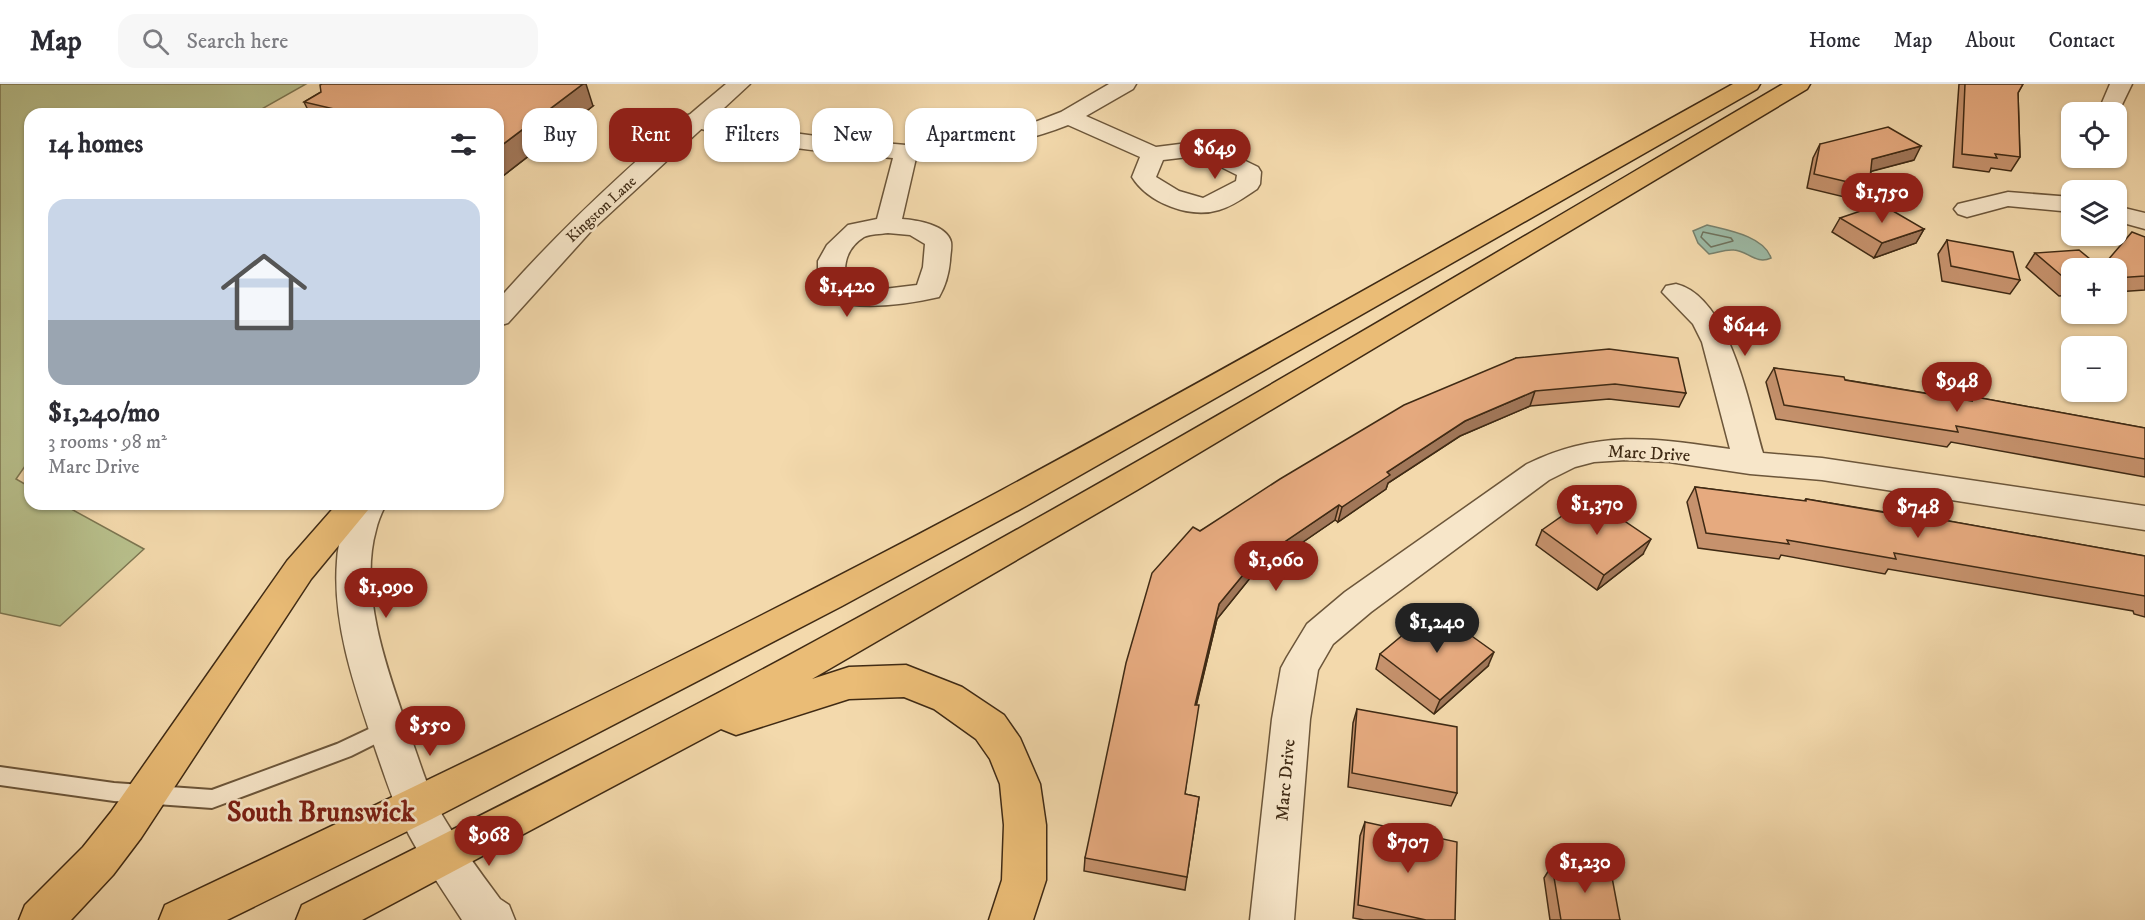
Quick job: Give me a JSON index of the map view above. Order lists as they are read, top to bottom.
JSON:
{
  "streets": {
    "street": ["Kingston Lane", "Marc Drive"]
  },
  "districts": ["South Brunswick"],
  "page": {
    "header": "Map",
    "search": "Search here",
    "nav": [
      "Home",
      "Map",
      "About",
      "Contact"
    ],
    "map_buttons": ["+", "−"],
    "chip": [
      "Buy",
      "Rent",
      "Filters",
      "New",
      "Apartment"
    ],
    "heading": "14 homes",
    "price": [
      "$649",
      "$1,750",
      "$1,420",
      "$644",
      "$948",
      "$1,370",
      "$748",
      "$1,060",
      "$1,090",
      "$1,240",
      "$550",
      "$968",
      "$707",
      "$1,230"
    ],
    "list": [
      {
        "name": "$1,240/mo",
        "note": "3 rooms · 98 m² · Marc Drive"
      }
    ]
  }
}
